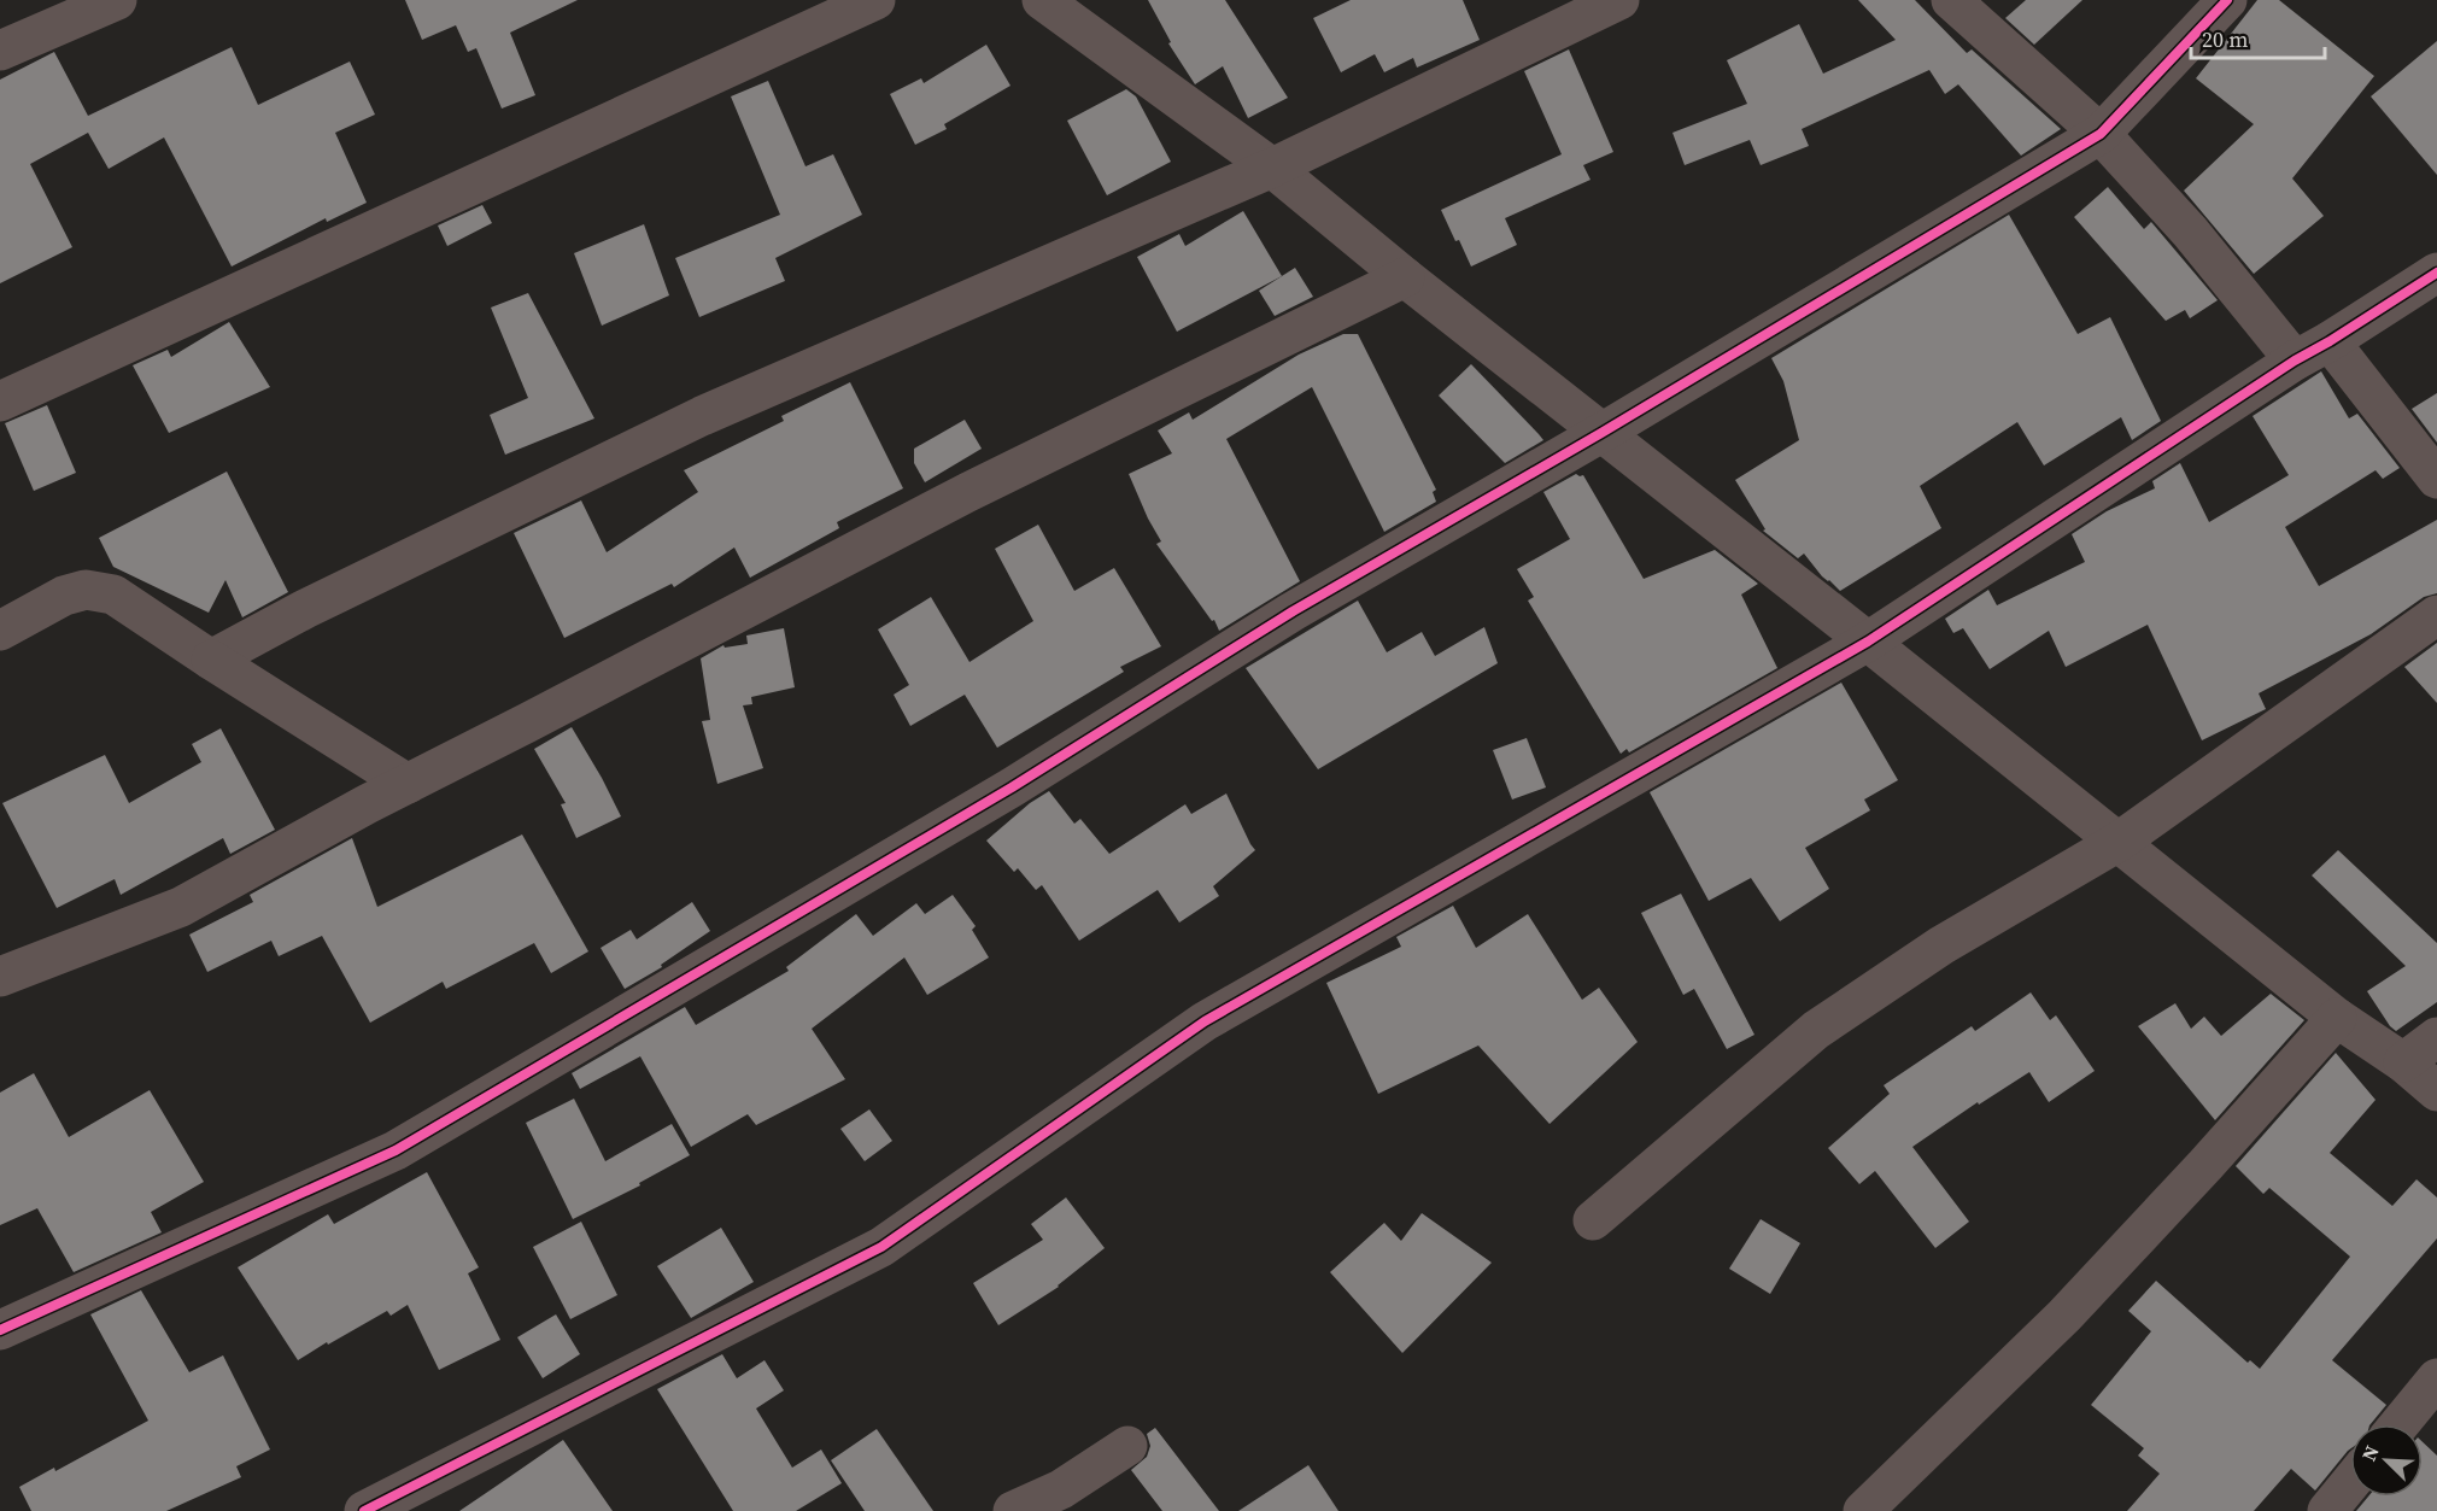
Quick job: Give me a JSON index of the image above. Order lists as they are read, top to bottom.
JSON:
{
  "scale_bar": "20 m",
  "north": "top left"
}
